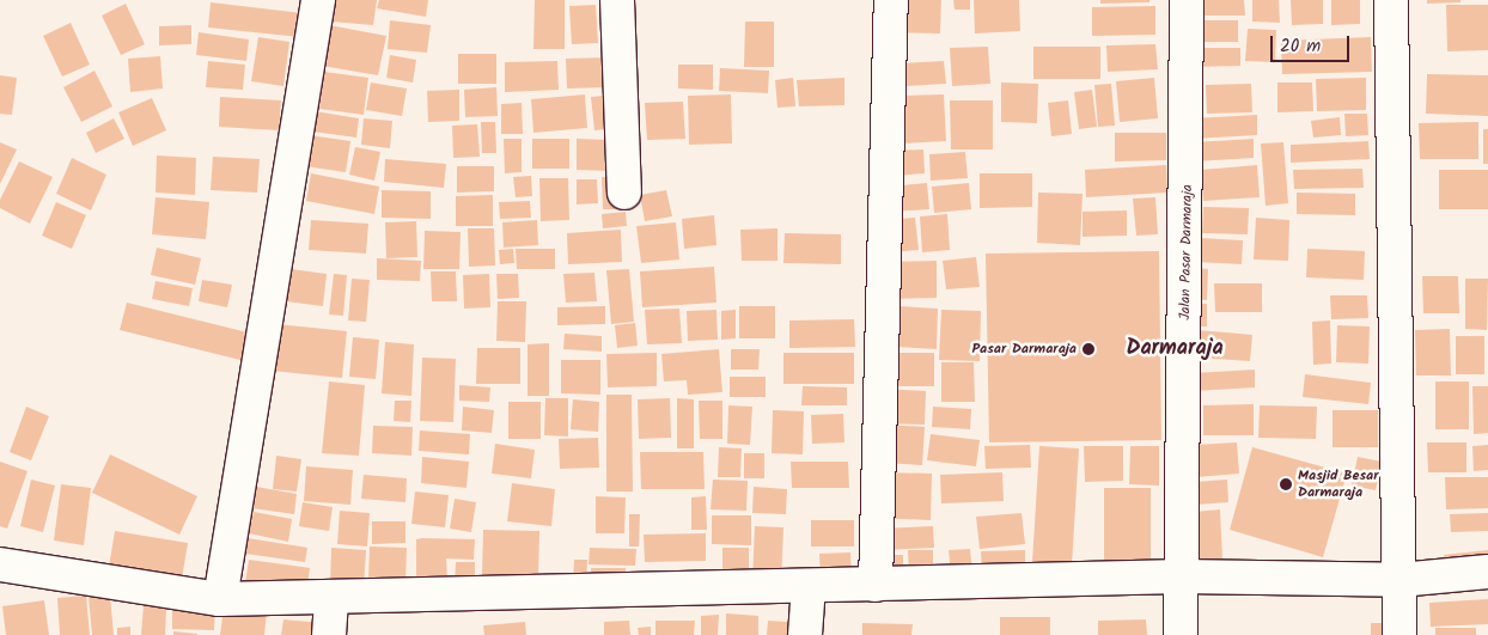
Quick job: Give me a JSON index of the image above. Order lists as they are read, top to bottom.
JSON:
{
  "streets": {
    "street": ["Jalan Pasar Darmaraja"]
  },
  "districts": ["Darmaraja"],
  "places": ["Pasar Darmaraja", "Masjid Besar Darmaraja"],
  "scale_bar": "20 m"
}
